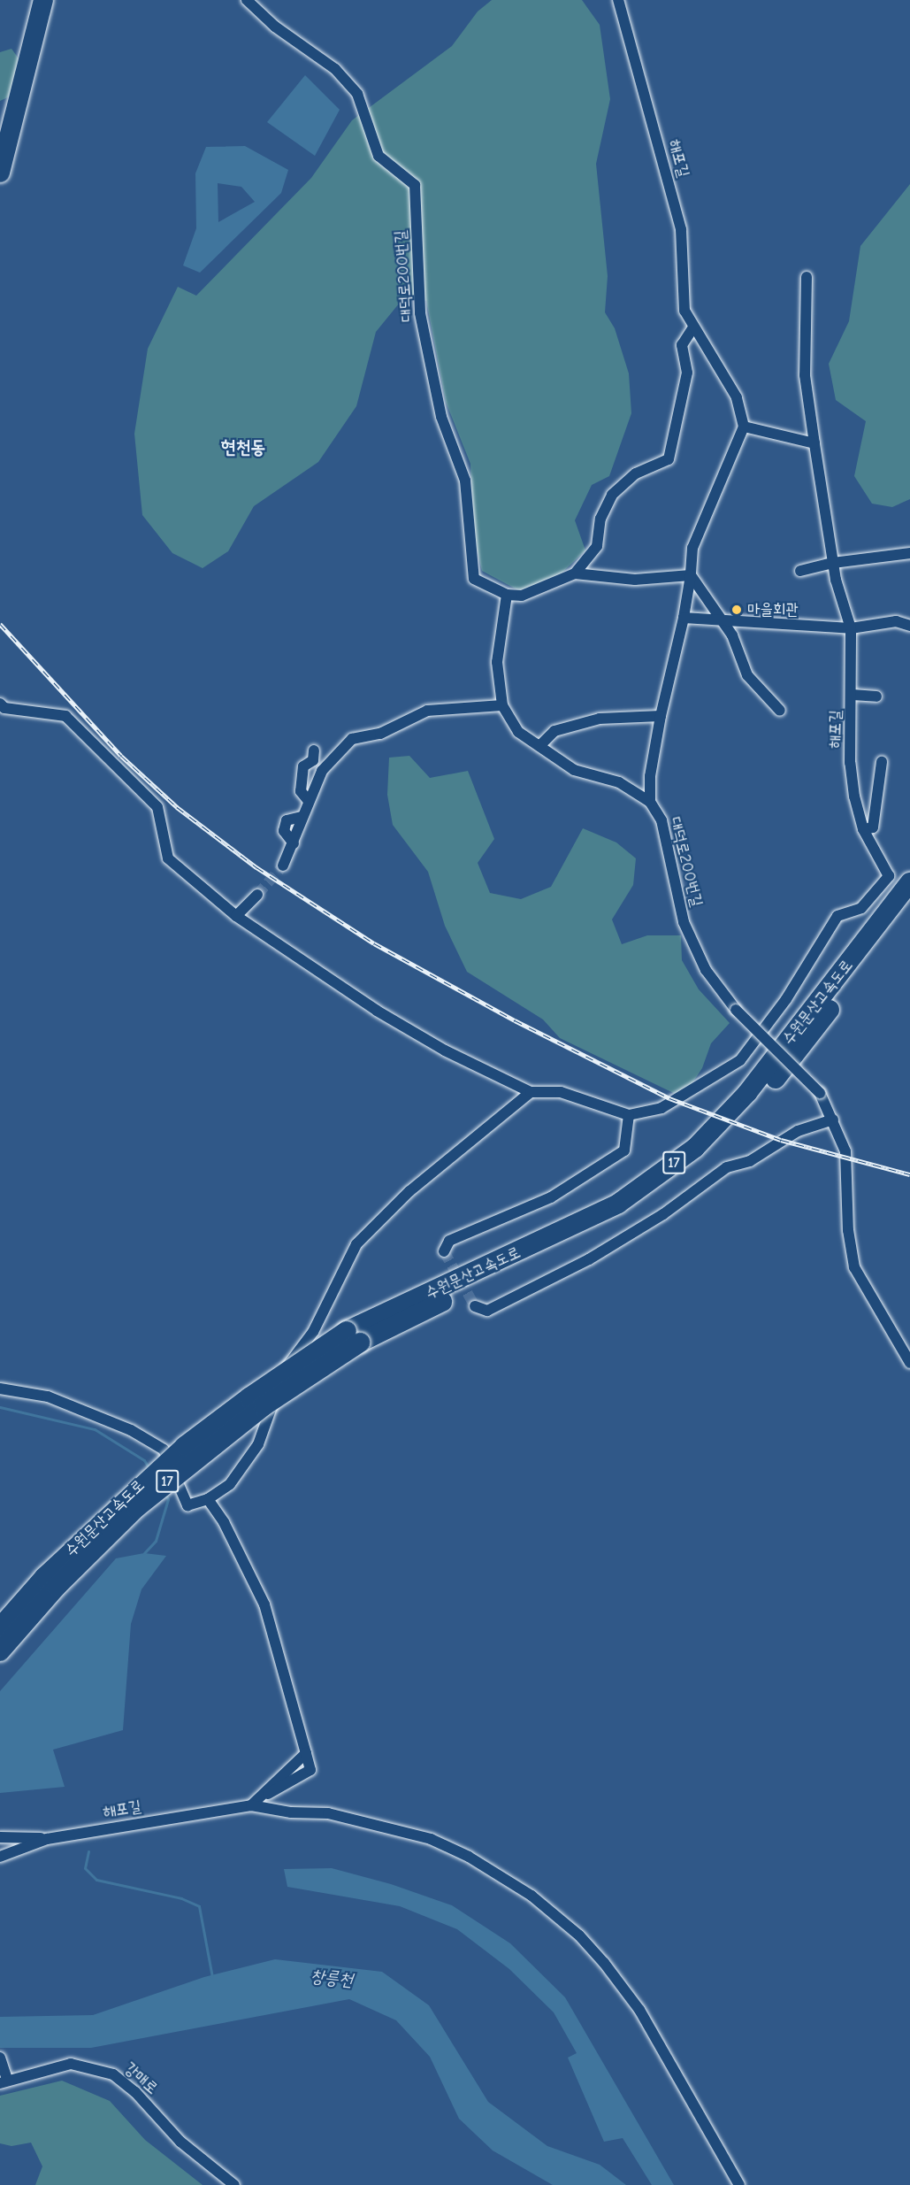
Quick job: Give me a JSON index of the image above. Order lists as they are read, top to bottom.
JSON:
{
  "streets": {
    "highway": ["수원문산고속도로", "17"],
    "street": ["해포길", "대덕로200번길", "강매로"]
  },
  "districts": ["현천동"],
  "water": ["창릉천"],
  "places": ["마을회관"]
}
